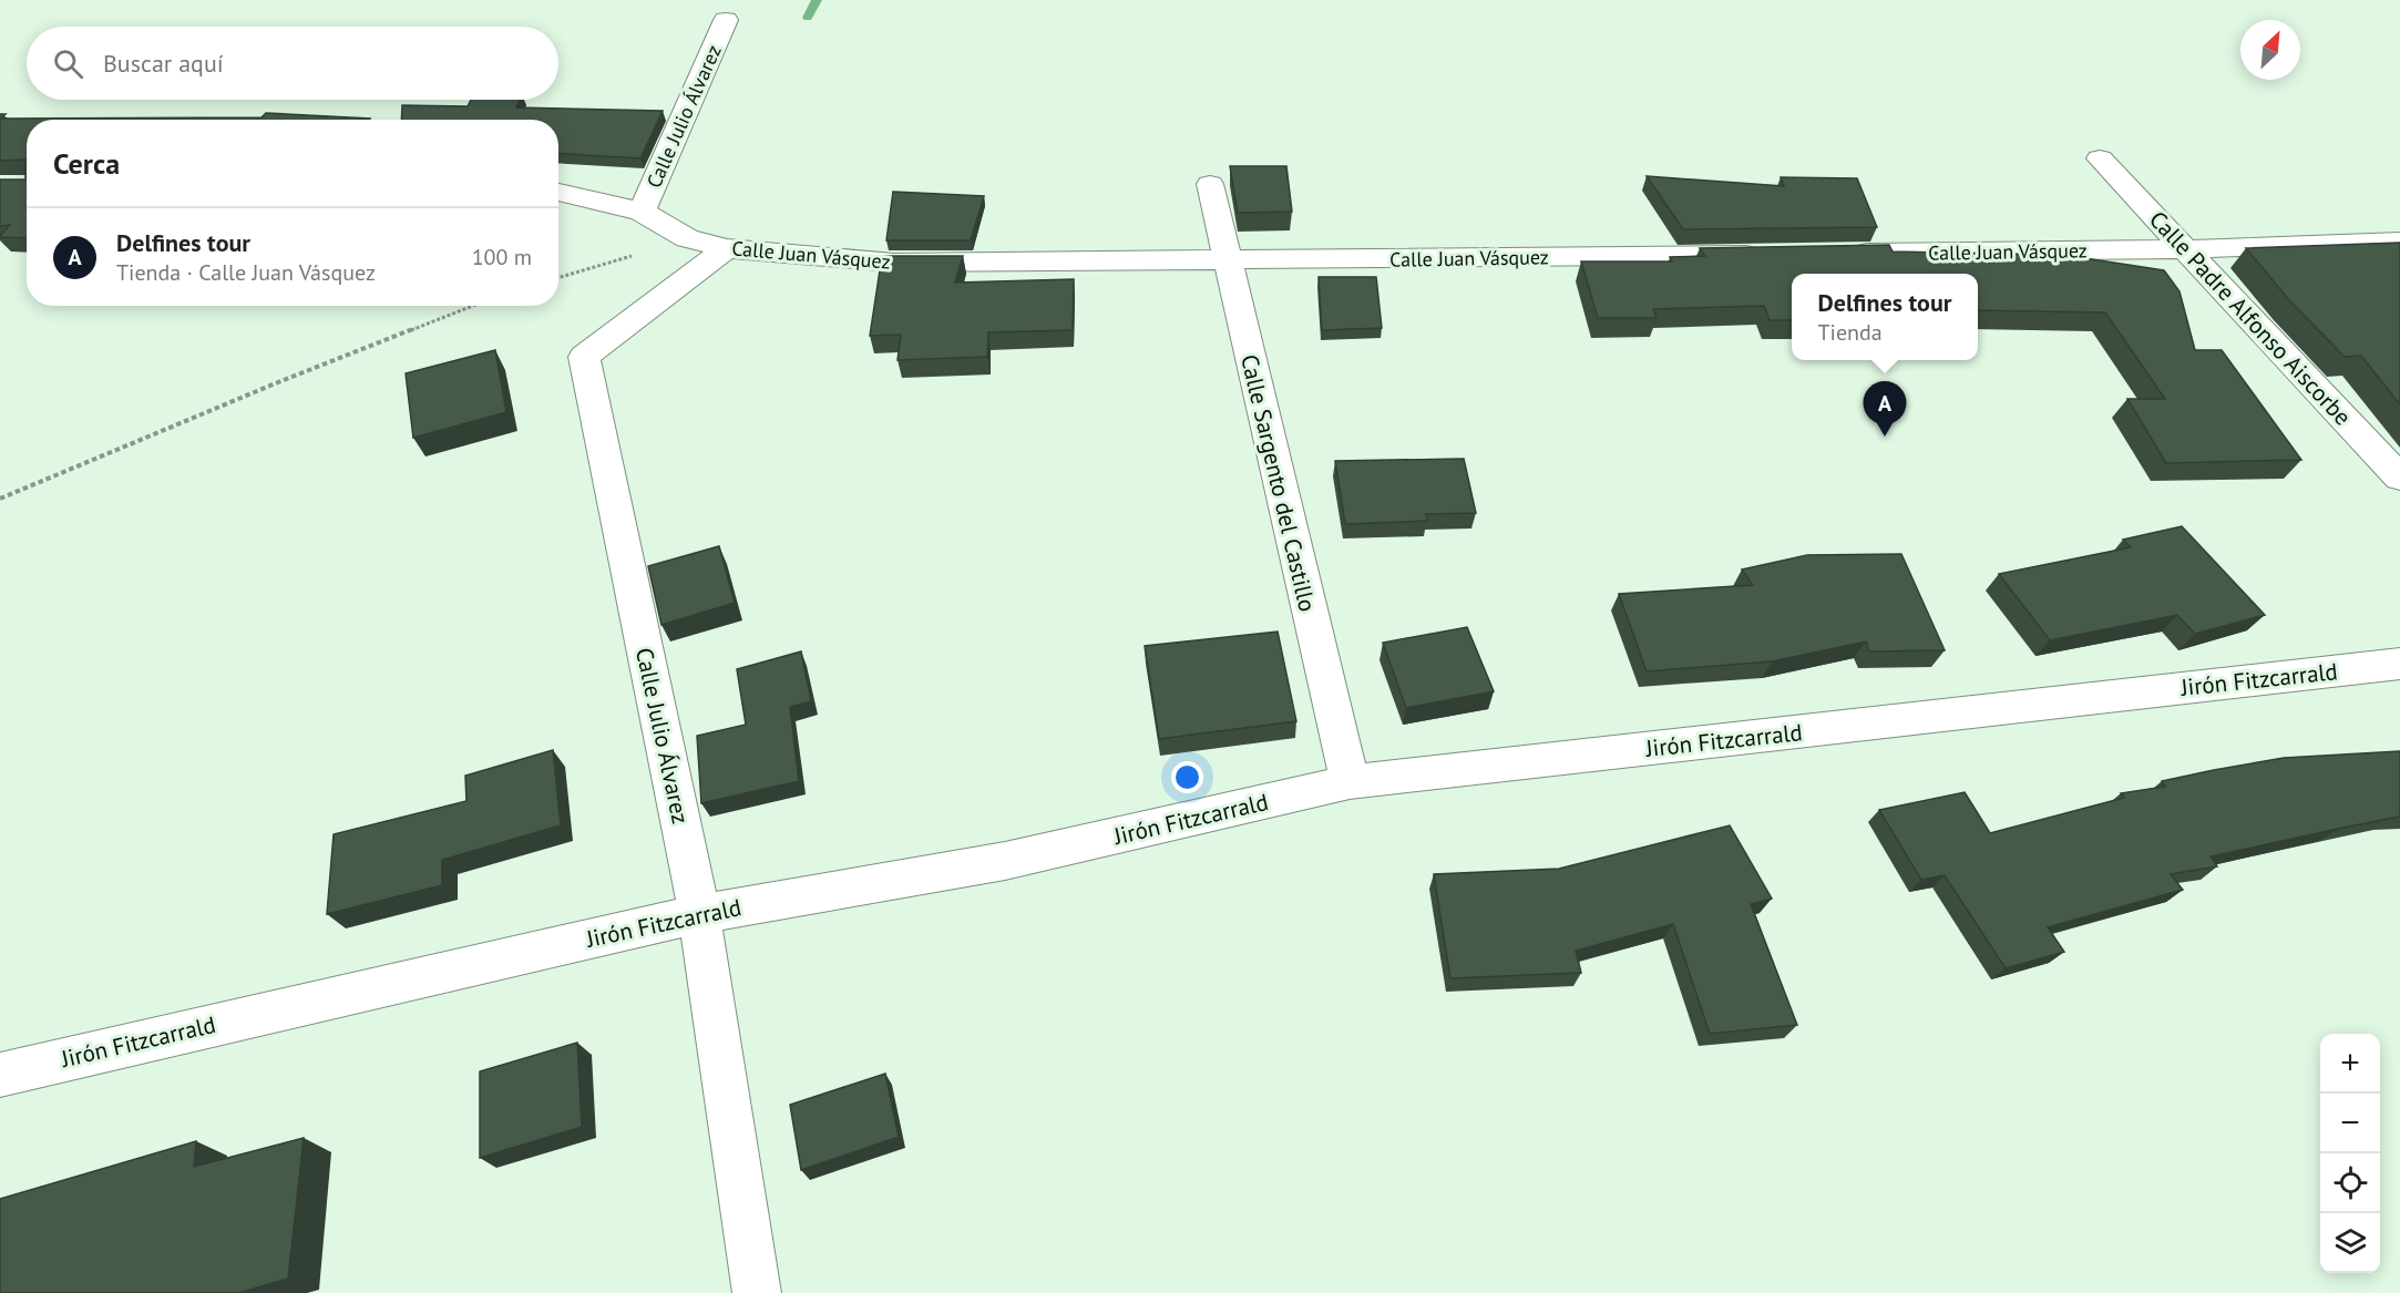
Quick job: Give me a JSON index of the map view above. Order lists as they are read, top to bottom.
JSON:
{
  "streets": {
    "street": [
      "Calle Julio Álvarez",
      "Calle Juan Vásquez",
      "Calle Padre Alfonso Aiscorbe",
      "Calle Sargento del Castillo",
      "Jirón Fitzcarrald"
    ]
  },
  "crossings": [
    ["Calle Julio Álvarez", "Calle Juan Vásquez"],
    ["Calle Julio Álvarez", "Jirón Fitzcarrald"],
    ["Calle Juan Vásquez", "Calle Padre Alfonso Aiscorbe"],
    ["Calle Juan Vásquez", "Calle Sargento del Castillo"],
    ["Calle Sargento del Castillo", "Jirón Fitzcarrald"]
  ],
  "north": "top right",
  "page": {
    "search": "Buscar aquí",
    "heading": "Cerca",
    "list": [
      {
        "mark": "A",
        "name": "Delfines tour",
        "note": "Tienda · Calle Juan Vásquez",
        "value": "100 m"
      }
    ],
    "popup": ["Delfines tour", "Tienda"],
    "pins": "A",
    "map_buttons": ["+", "−"]
  }
}
